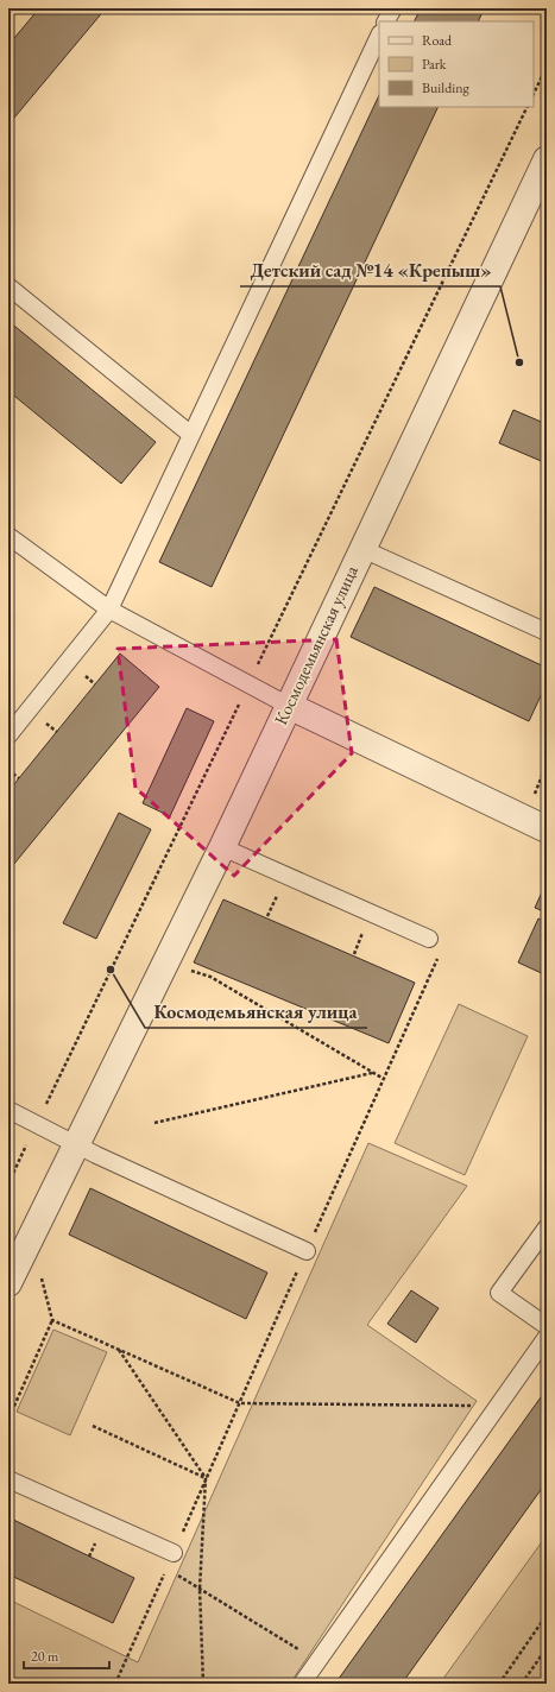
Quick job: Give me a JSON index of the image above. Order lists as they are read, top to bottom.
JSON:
{
  "streets": {
    "street": ["Космодемьянская улица"]
  },
  "places": ["Детский сад №14 «Крепыш»", "Космодемьянская улица"],
  "legend": ["Road", "Park", "Building"],
  "scale_bar": "20 m"
}
